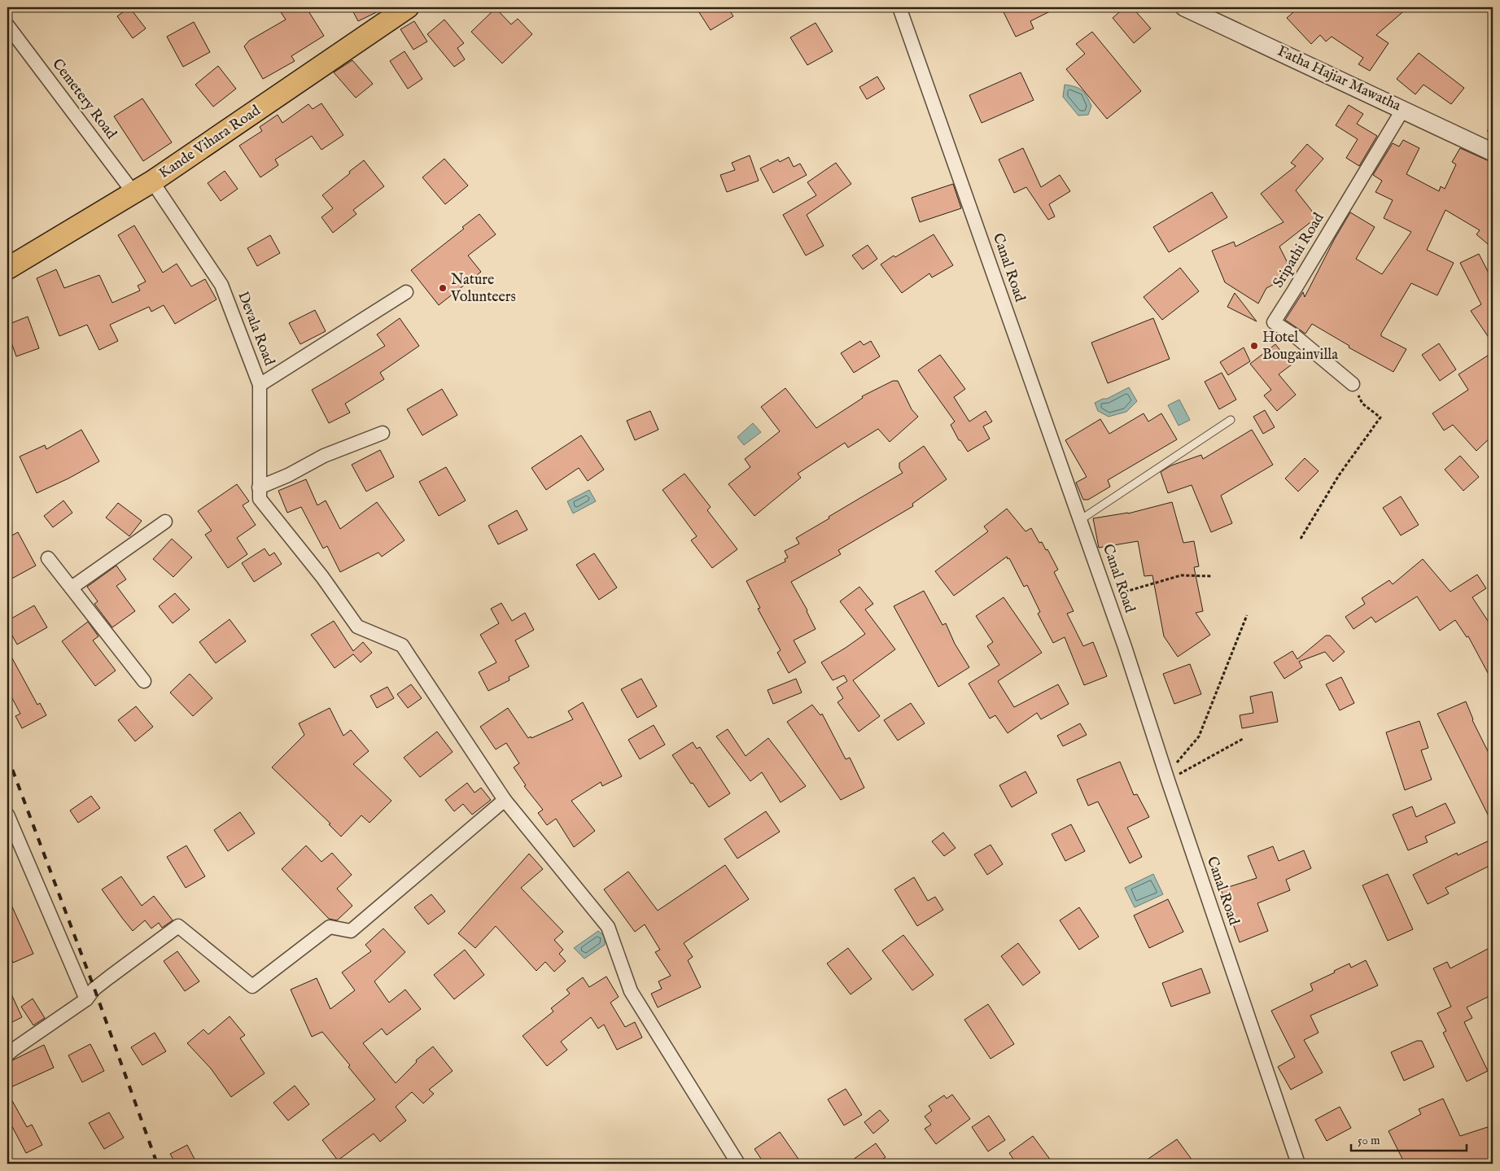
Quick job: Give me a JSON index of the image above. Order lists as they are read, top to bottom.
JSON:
{
  "streets": {
    "main road": ["Kande Vihara Road"],
    "street": [
      "Fatha Hajiar Mawatha",
      "Cemetery Road",
      "Sripathi Road",
      "Canal Road",
      "Devala Road"
    ]
  },
  "crossings": [
    ["Fatha Hajiar Mawatha", "Sripathi Road"],
    ["Cemetery Road", "Kande Vihara Road"],
    ["Kande Vihara Road", "Devala Road"]
  ],
  "places": ["Nature Volunteers", "Hotel Bougainvilla"],
  "scale_bar": "50 m"
}
